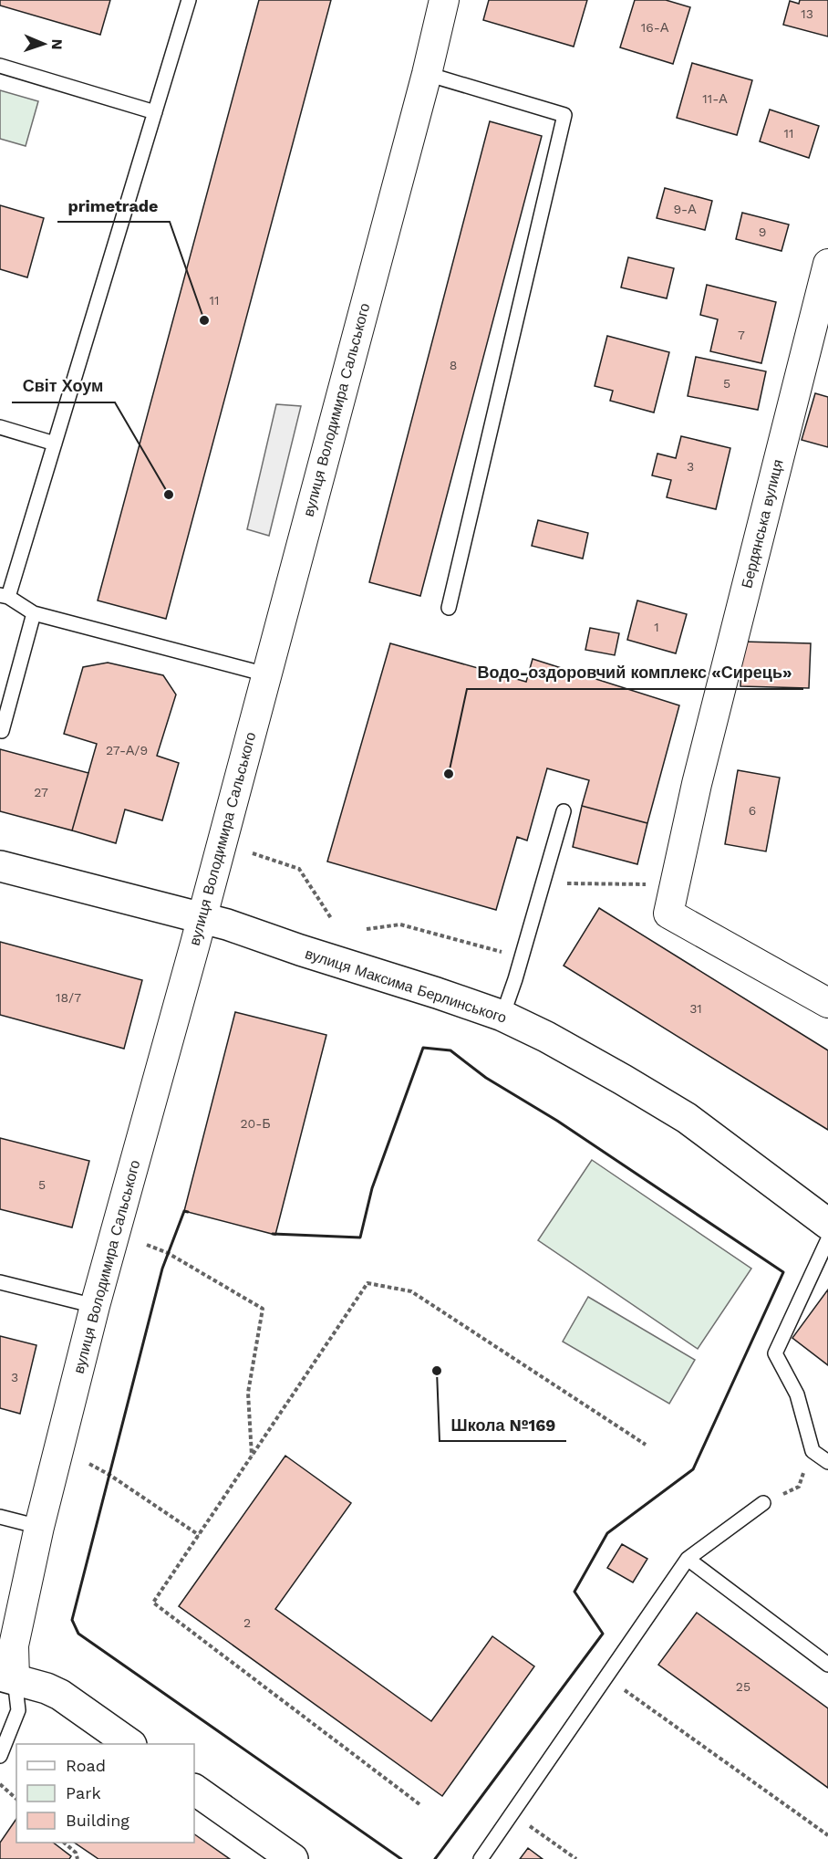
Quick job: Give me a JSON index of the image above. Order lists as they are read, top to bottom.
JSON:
{
  "streets": {
    "street": ["вулиця Володимира Сальського", "Бердянська вулиця", "вулиця Максима Берлинського"]
  },
  "crossings": [
    ["вулиця Володимира Сальського", "вулиця Максима Берлинського"]
  ],
  "places": [
    "primetrade",
    "Світ Хоум",
    "Водо-оздоровчий комплекс «Сирець»",
    "Школа №169"
  ],
  "house_numbers": [
    "13",
    "16-А",
    "11-А",
    "11",
    "9-А",
    "9",
    "11",
    "7",
    "8",
    "5",
    "3",
    "1",
    "27-А/9",
    "27",
    "6",
    "18/7",
    "31",
    "20-Б",
    "5",
    "3",
    "2",
    "25"
  ],
  "legend": ["Road", "Park", "Building"],
  "north": "right"
}
